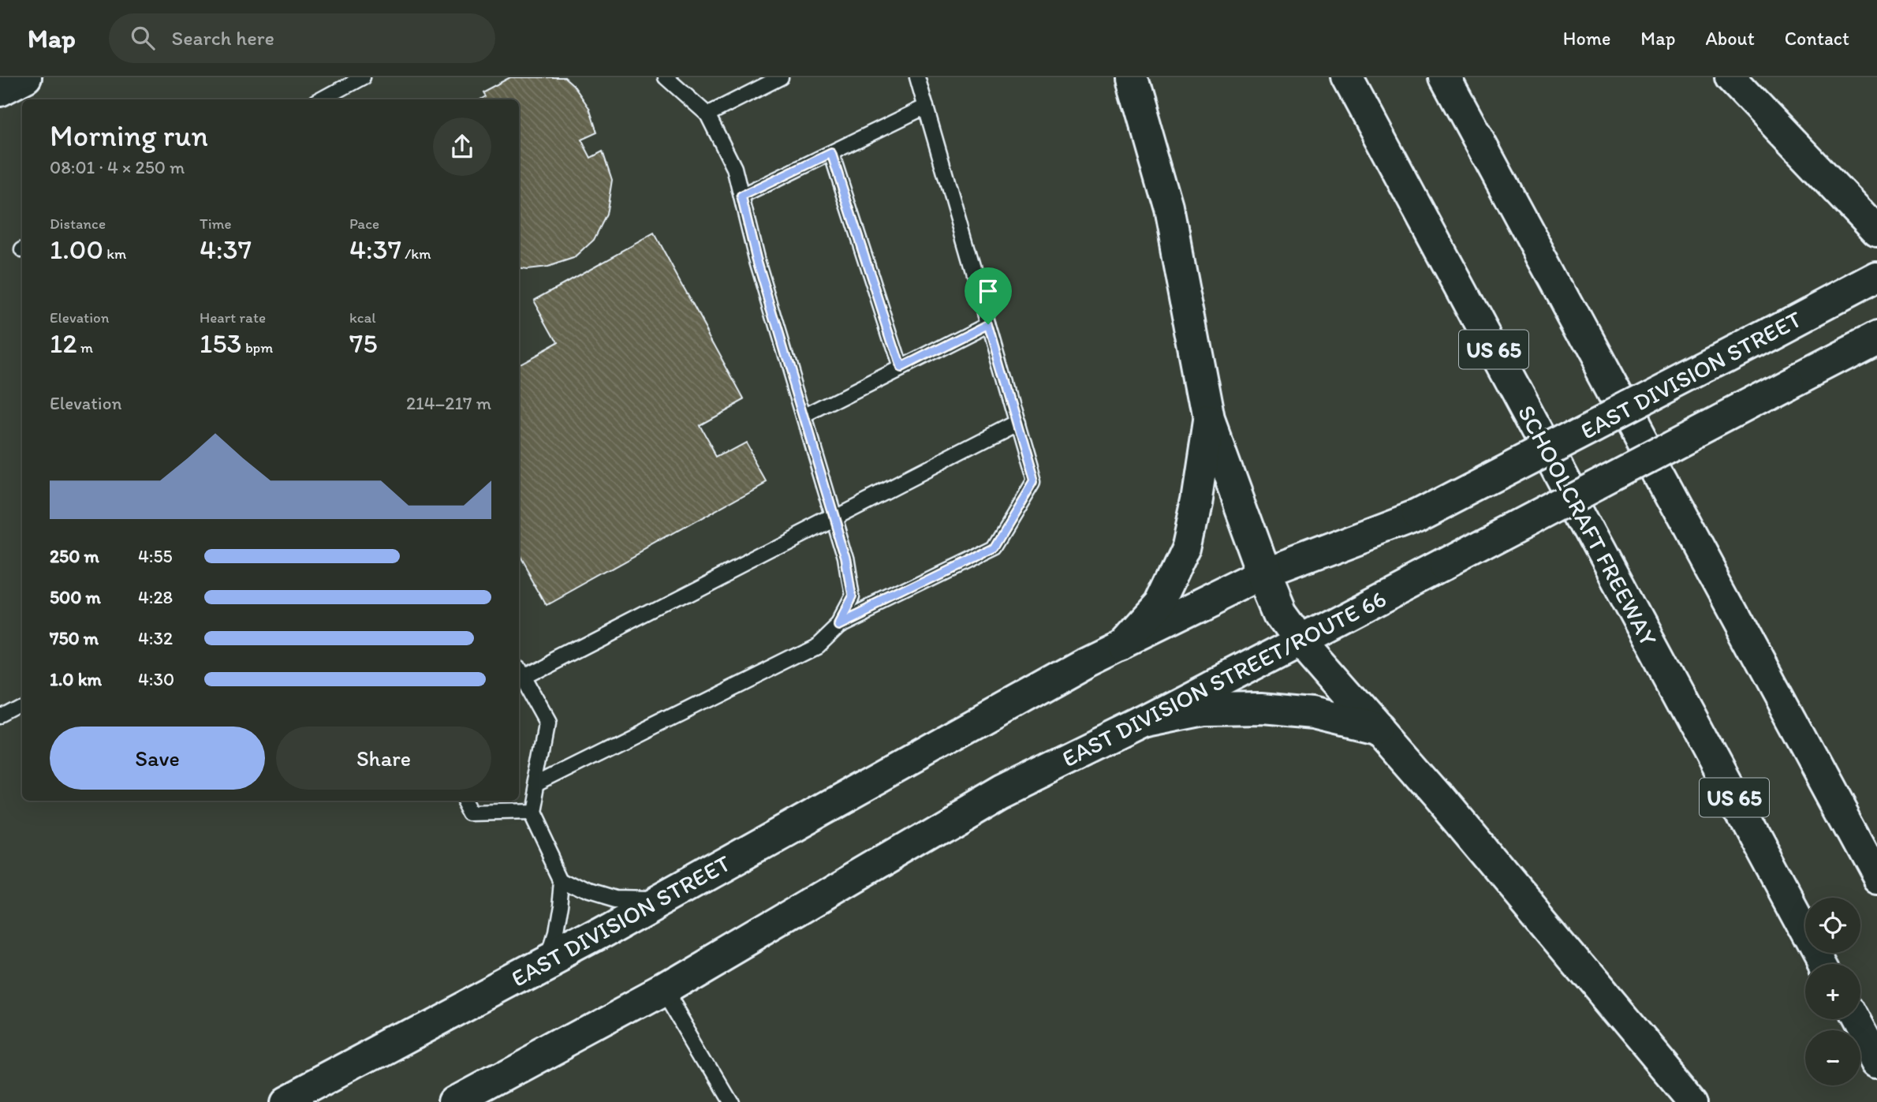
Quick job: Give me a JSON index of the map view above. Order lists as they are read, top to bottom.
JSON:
{
  "streets": {
    "main road": [
      "US 65",
      "EAST DIVISION STREET",
      "SCHOOLCRAFT FREEWAY",
      "EAST DIVISION STREET/ROUTE 66"
    ]
  },
  "page": {
    "header": "Map",
    "search": "Search here",
    "nav": [
      "Home",
      "Map",
      "About",
      "Contact"
    ],
    "heading": ["Morning run", "08:01 · 4 × 250 m"],
    "stats": [
      ["Distance", "1.00 km"],
      ["Time", "4:37"],
      ["Pace", "4:37 /km"],
      ["Elevation", "12 m"],
      ["Heart rate", "153 bpm"],
      ["kcal", "75"]
    ],
    "chart": ["Elevation", "214–217 m"],
    "list": [
      {
        "name": "250 m",
        "note": "4:55"
      },
      {
        "name": "500 m",
        "note": "4:28"
      },
      {
        "name": "750 m",
        "note": "4:32"
      },
      {
        "name": "1.0 km",
        "note": "4:30"
      }
    ],
    "buttons": ["Save", "Share"],
    "map_buttons": ["+", "−"]
  }
}
